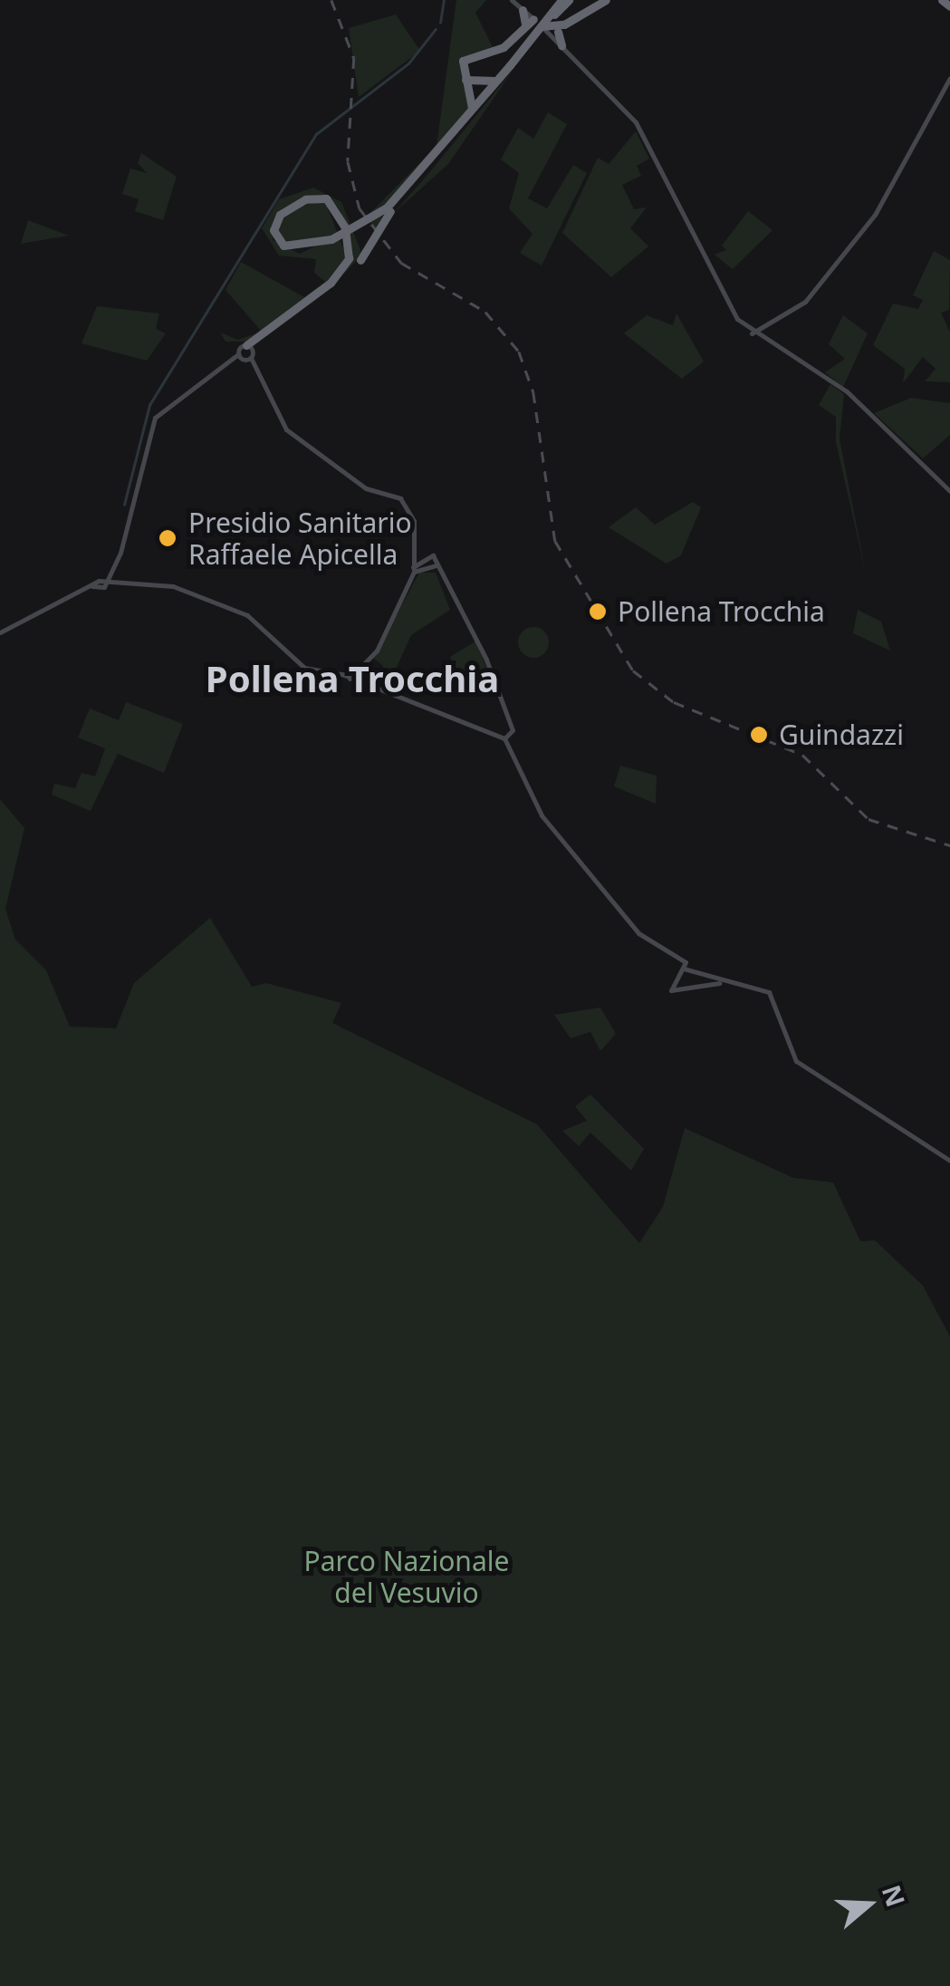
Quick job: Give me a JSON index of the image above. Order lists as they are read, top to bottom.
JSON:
{
  "districts": ["Pollena Trocchia"],
  "parks": ["Parco Nazionale del Vesuvio"],
  "places": ["Presidio Sanitario Raffaele Apicella", "Pollena Trocchia", "Guindazzi"],
  "north": "right"
}
